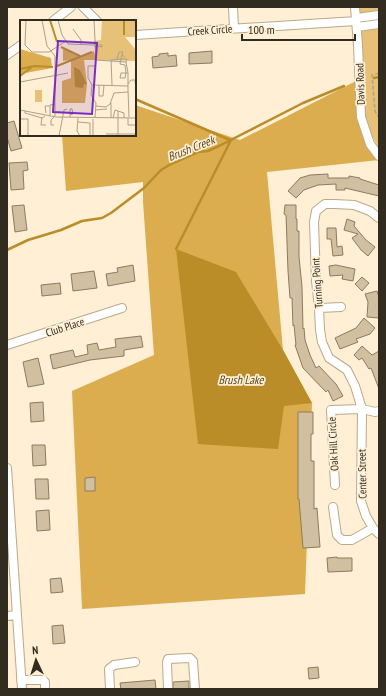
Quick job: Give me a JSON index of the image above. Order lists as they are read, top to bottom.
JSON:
{
  "streets": {
    "street": [
      "Creek Circle",
      "Davis Road",
      "Turning Point",
      "Club Place",
      "Oak Hill Circle",
      "Center Street"
    ]
  },
  "crossings": [
    ["Creek Circle", "Davis Road"],
    ["Turning Point", "Oak Hill Circle"],
    ["Turning Point", "Center Street"],
    ["Oak Hill Circle", "Center Street"]
  ],
  "water": ["Brush Creek", "Brush Lake"],
  "scale_bar": "100 m",
  "north": "top"
}
